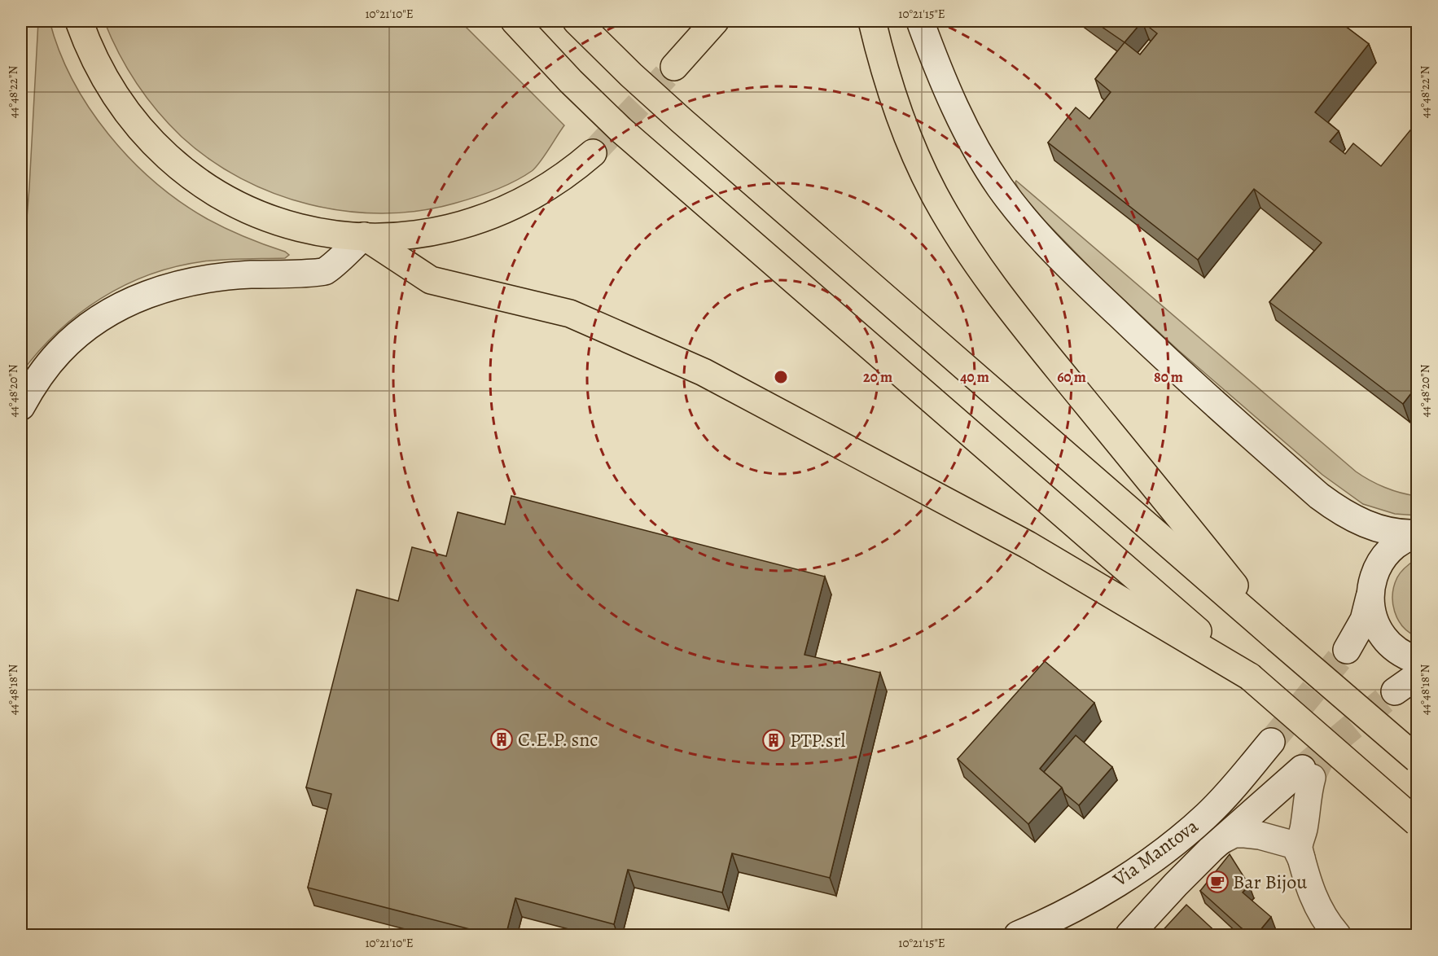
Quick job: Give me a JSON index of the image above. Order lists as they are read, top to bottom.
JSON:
{
  "streets": {
    "main road": ["Via Mantova"]
  },
  "places": {
    "building": ["C.E.P. snc", "PTP.srl"],
    "cafe": ["Bar Bijou"]
  },
  "coordinates": [
    "10°21'10\"E",
    "10°21'15\"E",
    "44°48'22\"N",
    "44°48'20\"N",
    "44°48'18\"N"
  ],
  "rings": [
    "20 m",
    "40 m",
    "60 m",
    "80 m"
  ]
}
